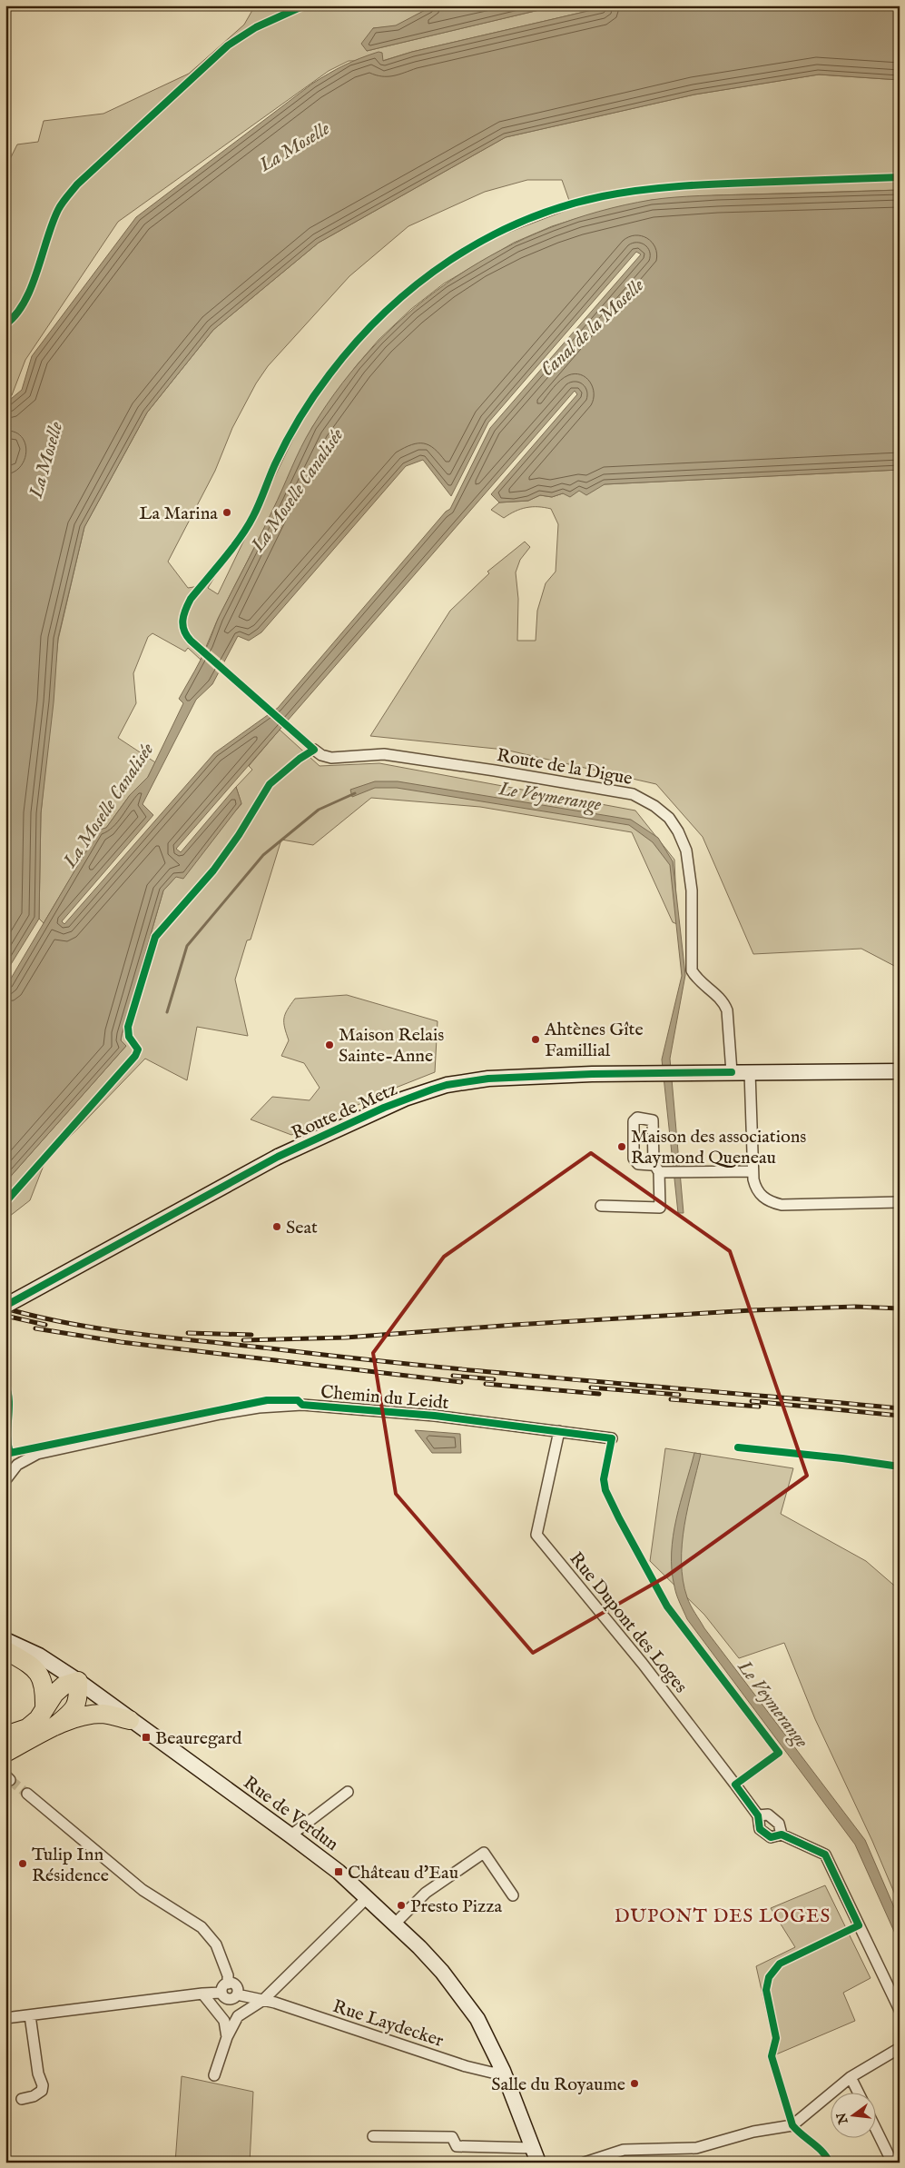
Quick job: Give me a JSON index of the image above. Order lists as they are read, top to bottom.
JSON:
{
  "streets": {
    "main road": ["Route de Metz", "Rue de Verdun"],
    "street": [
      "Route de la Digue",
      "Chemin du Leidt",
      "Rue Dupont des Loges",
      "Rue Laydecker"
    ]
  },
  "crossings": [
    ["Route de la Digue", "Route de Metz"],
    ["Chemin du Leidt", "Rue Dupont des Loges"],
    ["Rue de Verdun", "Rue Laydecker"]
  ],
  "districts": ["DUPONT DES LOGES"],
  "water": [
    "La Moselle",
    "Canal de la Moselle",
    "La Moselle Canalisée",
    "Le Veymerange"
  ],
  "places": {
    "other": [
      "La Marina",
      "Ahtènes Gîte Famillial",
      "Maison Relais Sainte-Anne",
      "Maison des associations Raymond Queneau",
      "Seat",
      "Tulip Inn Résidence",
      "Presto Pizza",
      "Salle du Royaume"
    ],
    "transit": ["Beauregard", "Château d'Eau"]
  },
  "north": "left"
}
